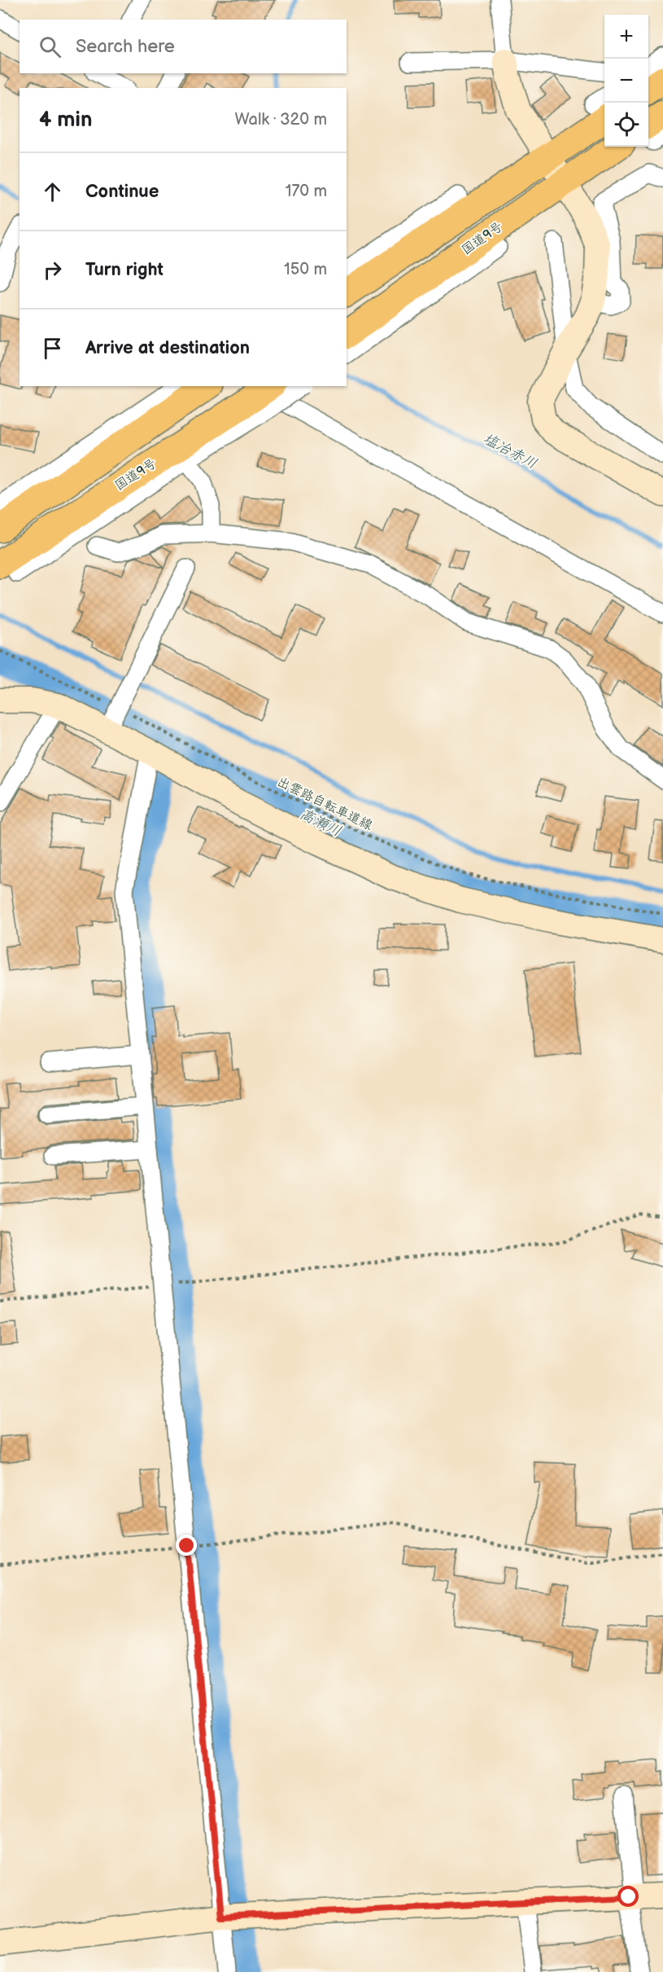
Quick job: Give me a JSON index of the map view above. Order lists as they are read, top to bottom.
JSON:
{
  "streets": {
    "highway": ["国道9号"],
    "path": ["出雲路自転車道線"]
  },
  "water": ["塩冶赤川", "高瀬川"],
  "page": {
    "map_buttons": ["+", "−"],
    "search": "Search here",
    "heading": ["4 min", "Walk · 320 m"],
    "list": [
      ["Continue", "170 m"],
      ["Turn right", "150 m"],
      "Arrive at destination"
    ]
  }
}
